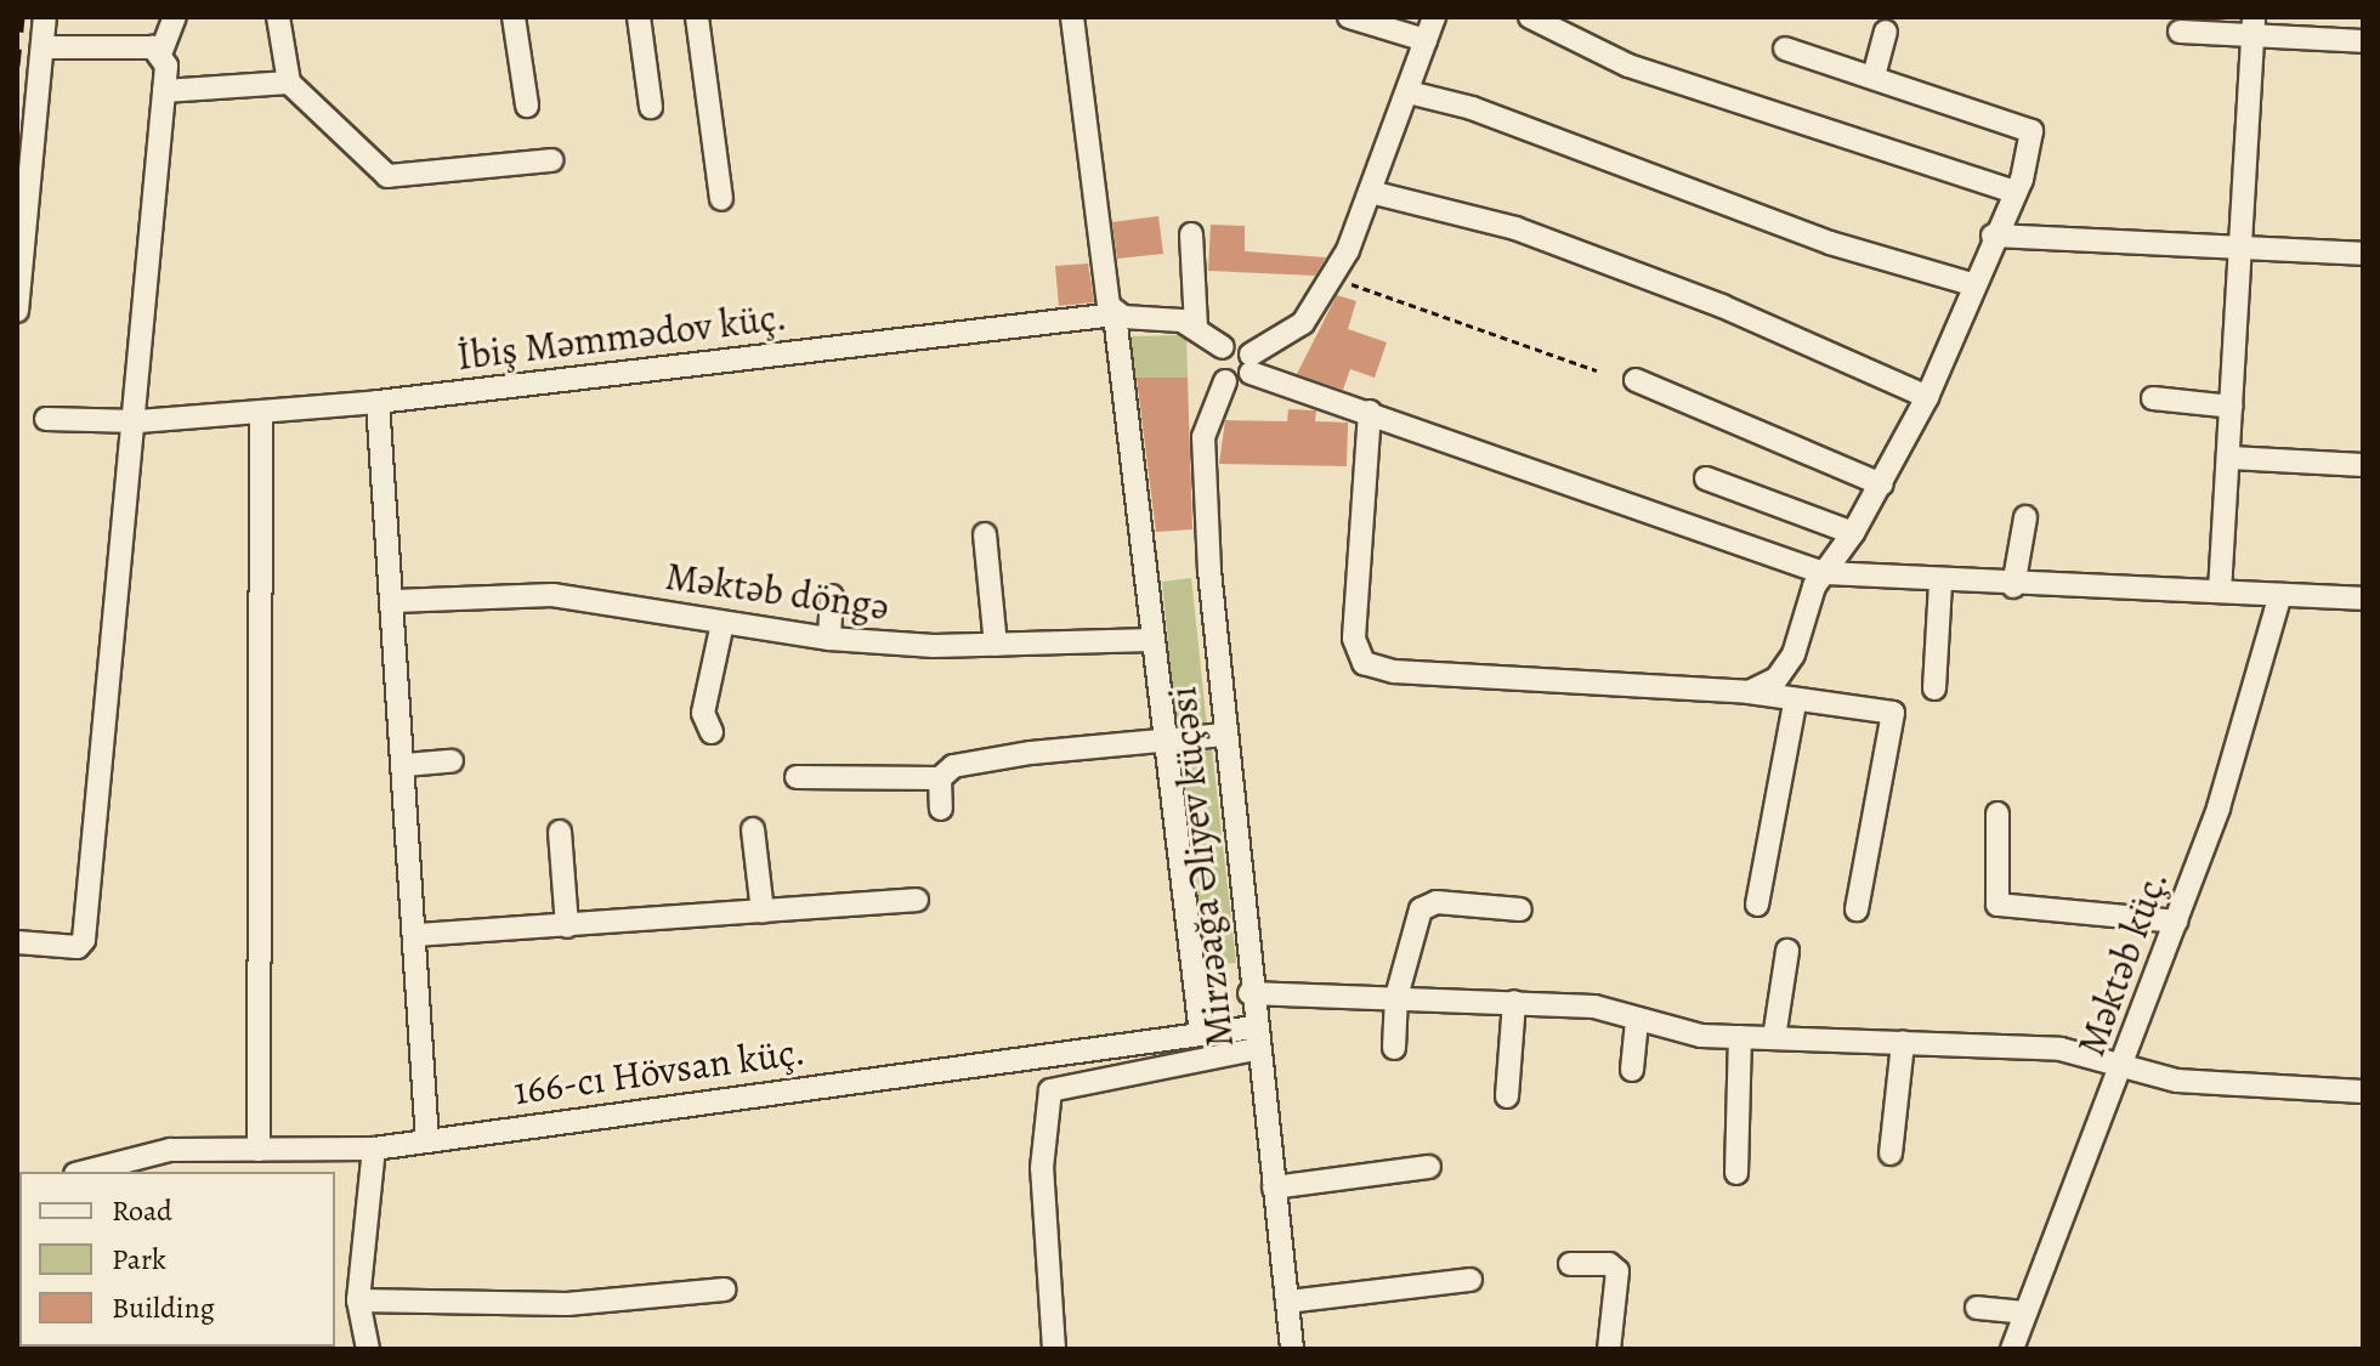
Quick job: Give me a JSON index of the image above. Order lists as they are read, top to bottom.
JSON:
{
  "streets": {
    "street": [
      "İbiş Məmmədov küç.",
      "Məktəb döngə",
      "Mirzəağa Əliyev küçəsi",
      "Məktəb küç.",
      "166-cı Hövsan küç."
    ]
  },
  "crossings": [
    ["Mirzəağa Əliyev küçəsi", "166-cı Hövsan küç."]
  ],
  "legend": ["Road", "Park", "Building"]
}
